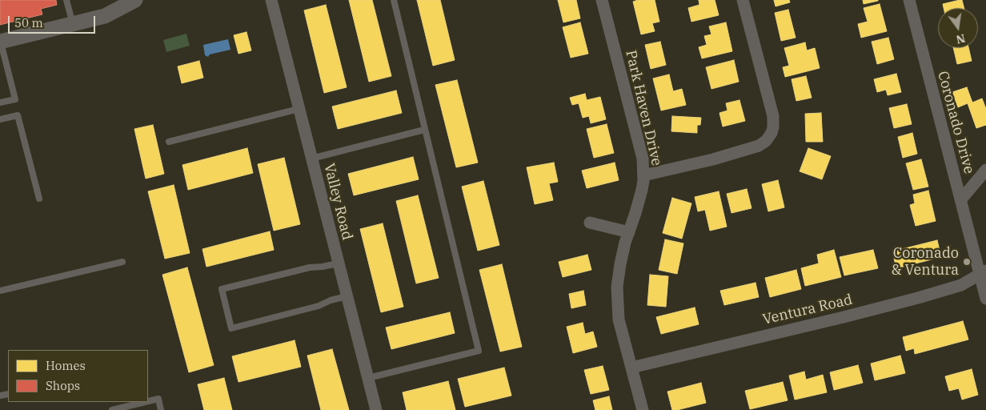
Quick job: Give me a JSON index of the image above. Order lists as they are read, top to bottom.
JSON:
{
  "streets": {
    "street": [
      "Park Haven Drive",
      "Coronado Drive",
      "Valley Road",
      "Ventura Road"
    ]
  },
  "crossings": [
    ["Park Haven Drive", "Ventura Road"],
    ["Coronado Drive", "Ventura Road"]
  ],
  "places": ["Coronado & Ventura"],
  "legend": ["Homes", "Shops"],
  "scale_bar": "50 m",
  "north": "bottom"
}
